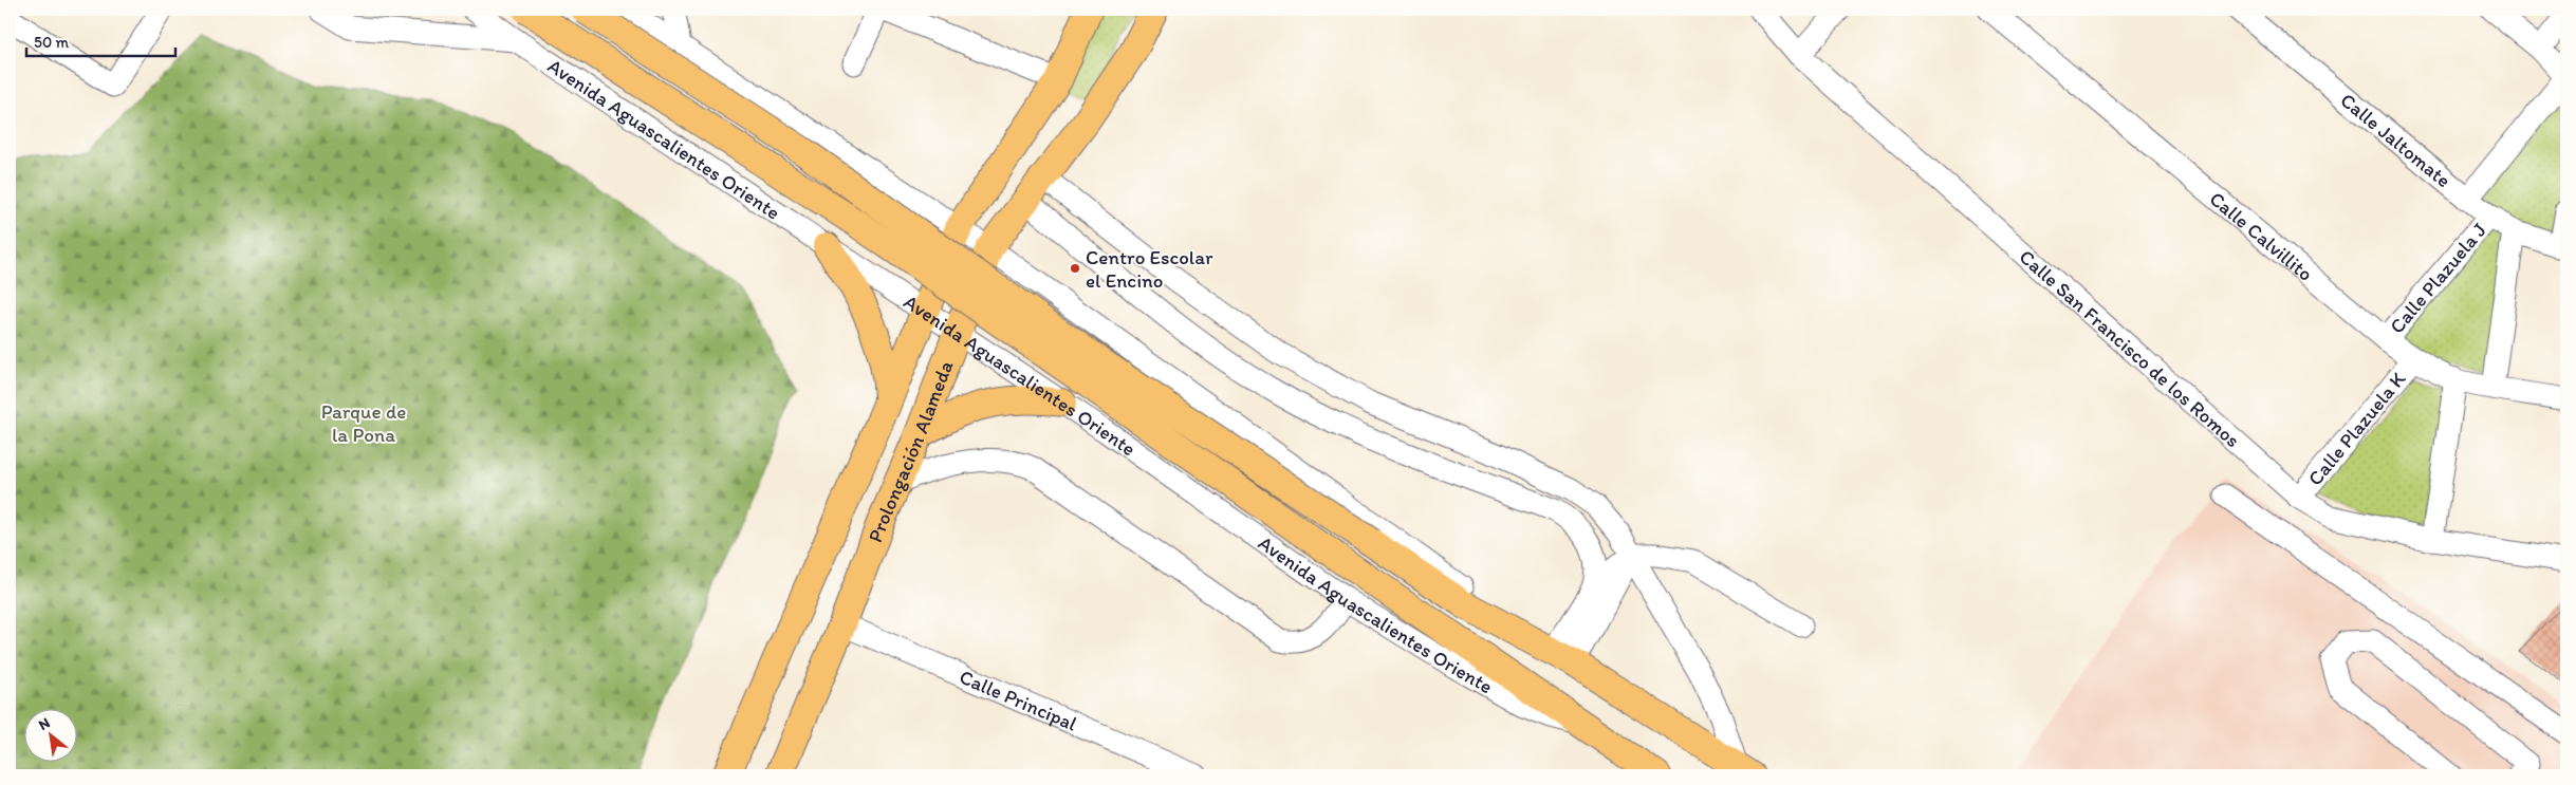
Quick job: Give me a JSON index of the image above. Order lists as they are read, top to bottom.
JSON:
{
  "streets": {
    "main road": ["Avenida Aguascalientes Oriente", "Prolongación Alameda"],
    "street": [
      "Calle Jaltomate",
      "Calle Calvillito",
      "Calle Plazuela J",
      "Calle San Francisco de los Romos",
      "Calle Plazuela K",
      "Calle Principal"
    ]
  },
  "crossings": [
    ["Avenida Aguascalientes Oriente", "Prolongación Alameda"],
    ["Calle Jaltomate", "Calle Plazuela J"],
    ["Calle Calvillito", "Calle Plazuela J"],
    ["Calle Calvillito", "Calle Plazuela K"],
    ["Calle San Francisco de los Romos", "Calle Plazuela K"],
    ["Prolongación Alameda", "Calle Principal"]
  ],
  "parks": ["Parque de la Pona"],
  "places": ["Centro Escolar el Encino"],
  "scale_bar": "50 m",
  "north": "top left"
}
